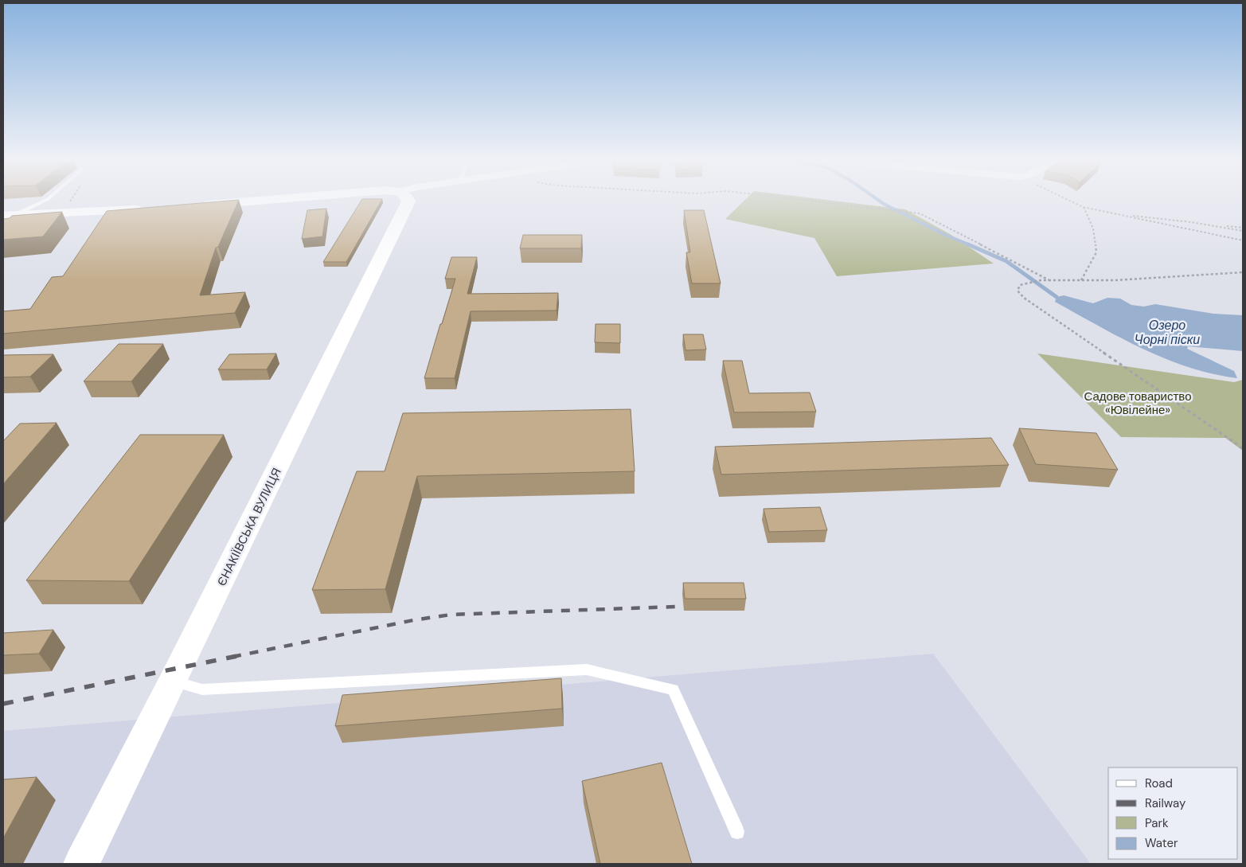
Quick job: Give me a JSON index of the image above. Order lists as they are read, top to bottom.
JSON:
{
  "streets": {
    "street": ["ЄНАКІЇВСЬКА ВУЛИЦЯ"]
  },
  "water": ["Озеро Чорні піски"],
  "parks": ["Садове товариство «Ювілейне»"],
  "legend": [
    "Road",
    "Railway",
    "Park",
    "Water"
  ]
}
